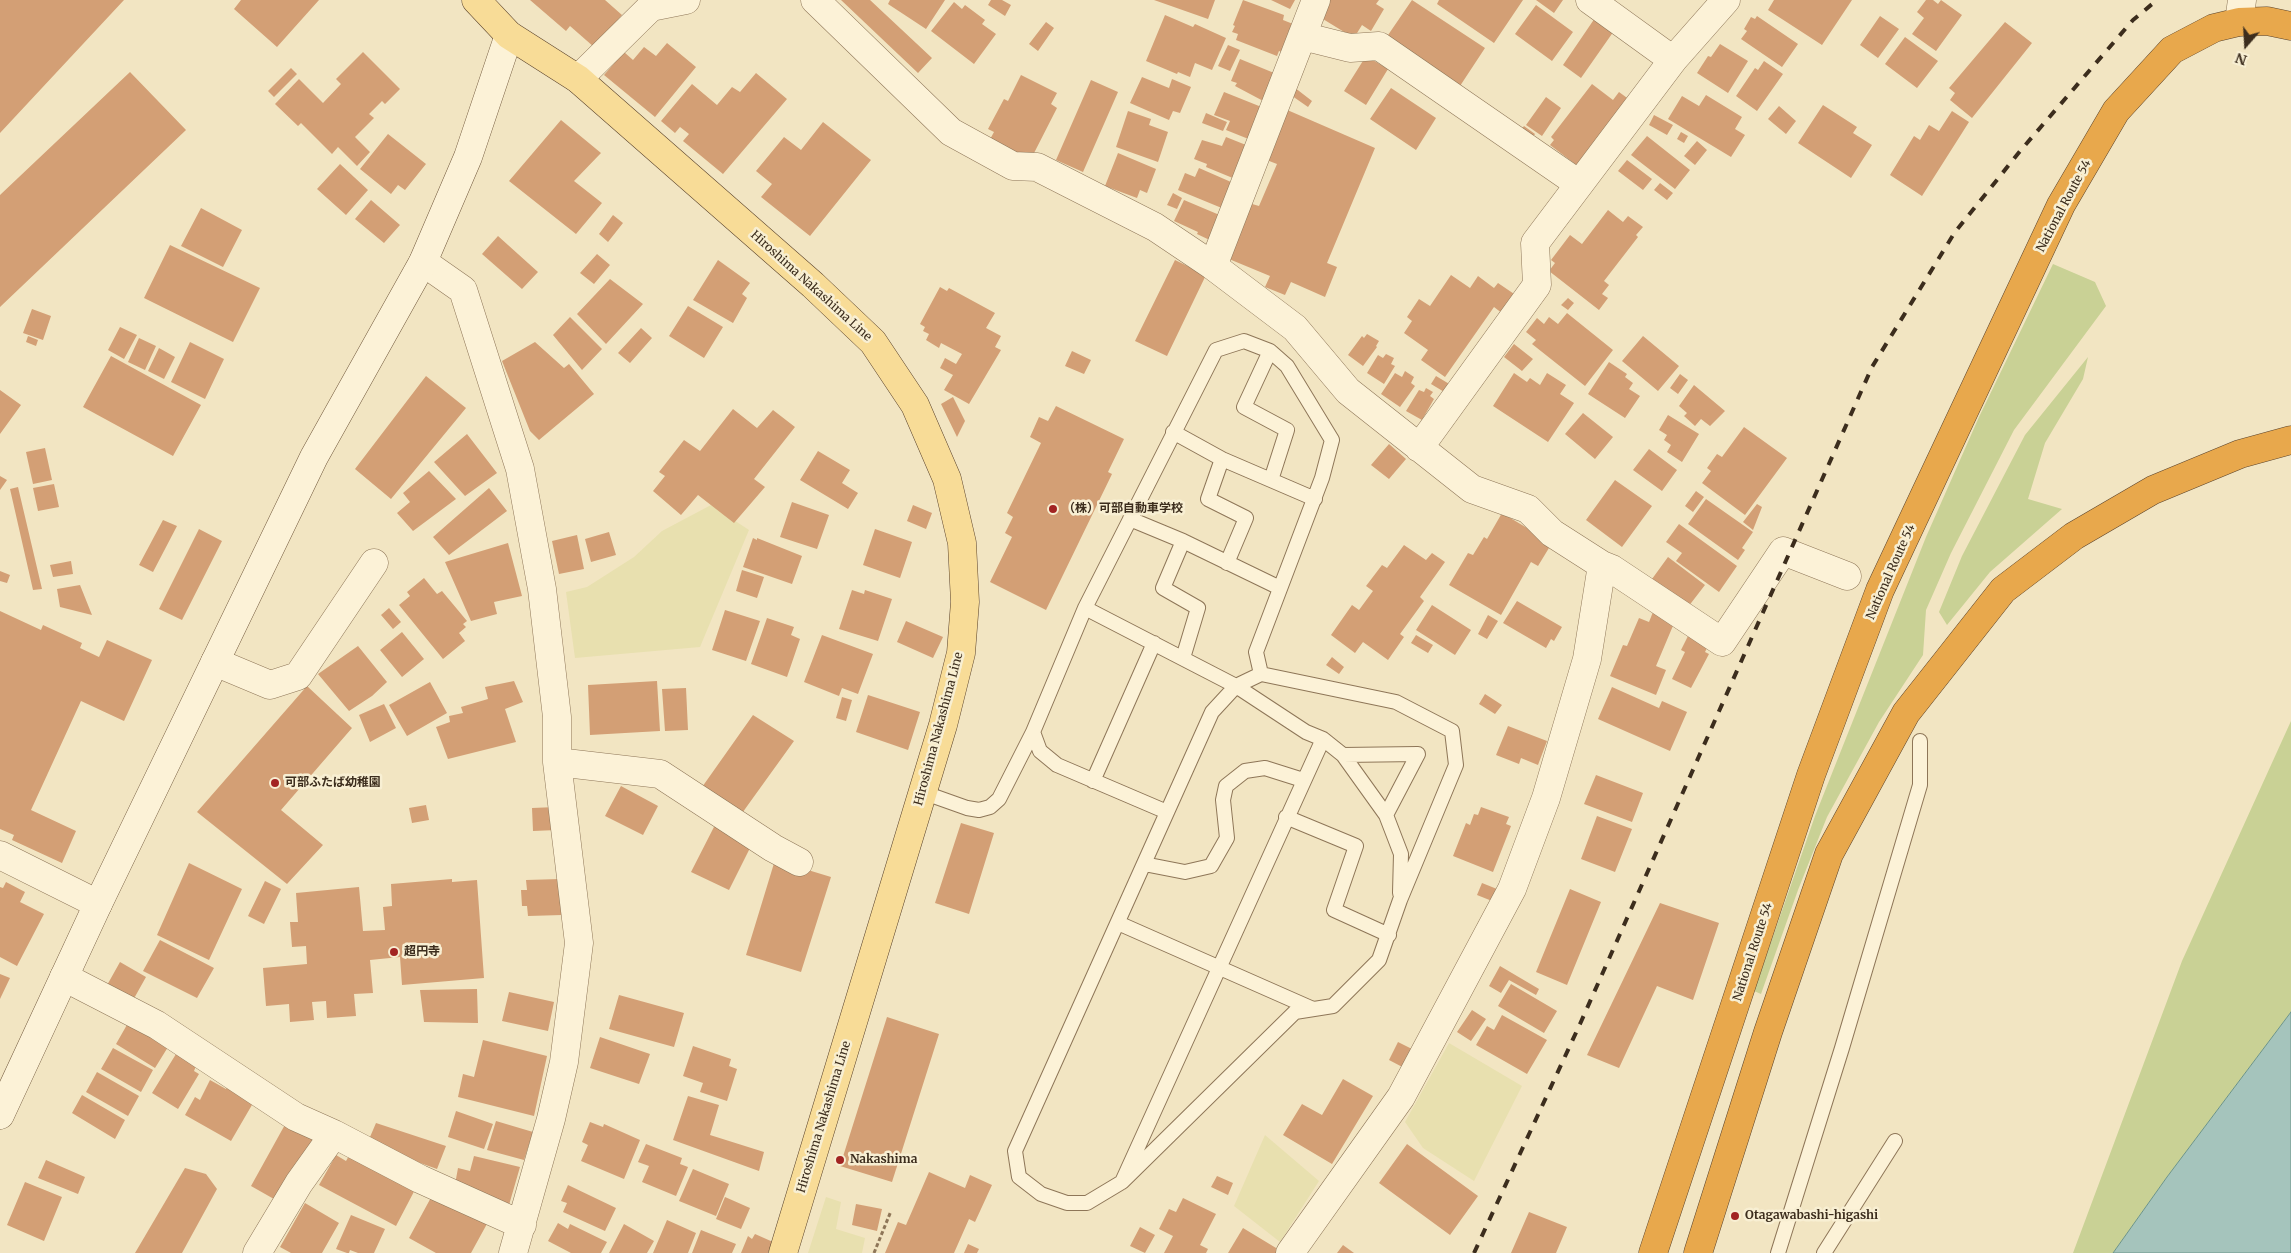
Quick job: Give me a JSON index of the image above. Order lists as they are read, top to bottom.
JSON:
{
  "streets": {
    "highway": ["National Route 54"],
    "main road": ["Hiroshima Nakashima Line"]
  },
  "places": [
    "（株）可部自動車学校",
    "可部ふたば幼稚園",
    "超円寺",
    "Nakashima",
    "Otagawabashi-higashi"
  ],
  "north": "bottom"
}
